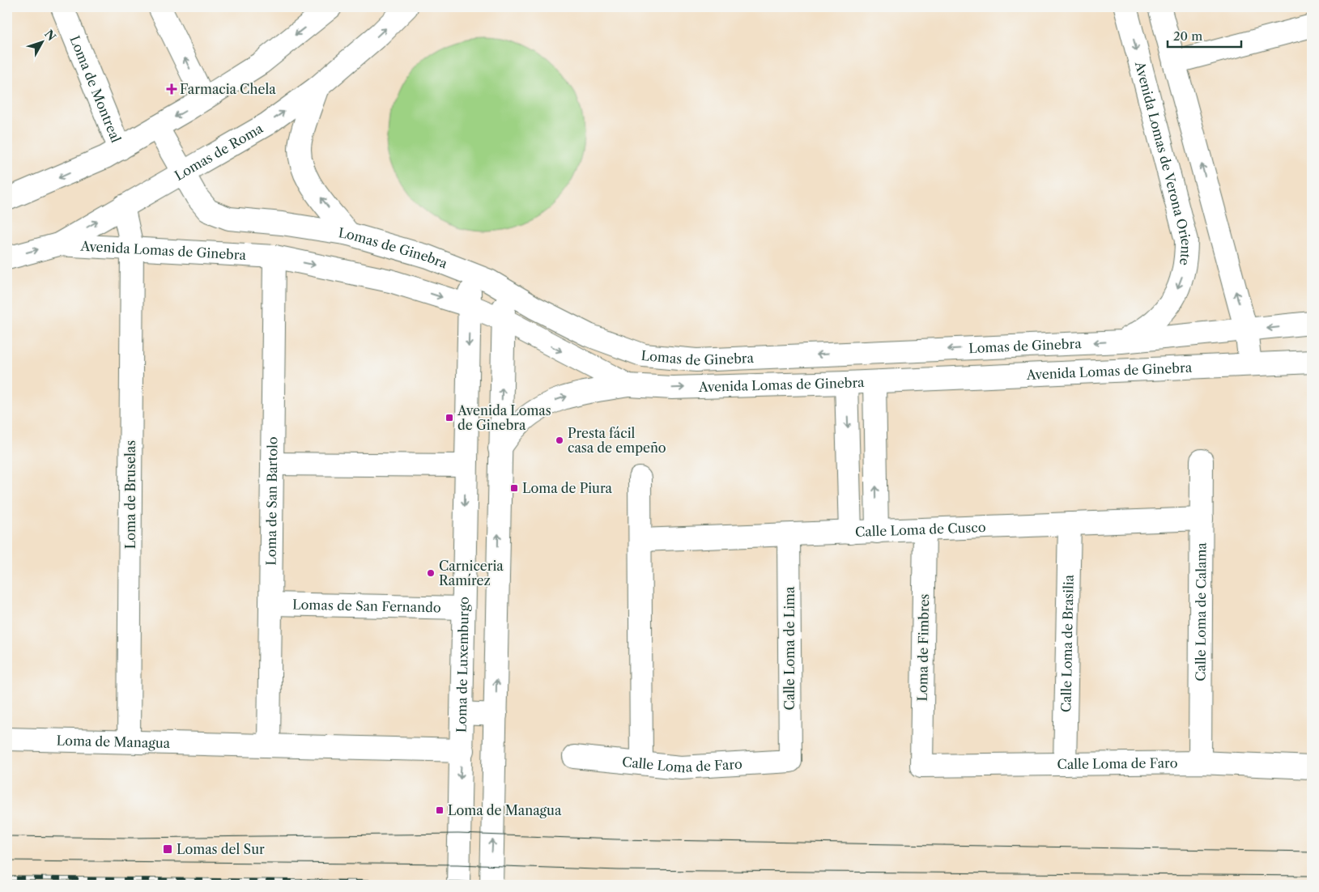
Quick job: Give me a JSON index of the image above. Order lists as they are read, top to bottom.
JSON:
{
  "streets": {
    "street": [
      "Loma de Montreal",
      "Lomas de Roma",
      "Avenida Lomas de Verona Oriente",
      "Lomas de Ginebra",
      "Avenida Lomas de Ginebra",
      "Loma de Bruselas",
      "Loma de San Bartolo",
      "Calle Loma de Cusco",
      "Lomas de San Fernando",
      "Calle Loma de Calama",
      "Calle Loma de Brasilia",
      "Loma de Fimbres",
      "Calle Loma de Lima",
      "Loma de Luxemburgo",
      "Loma de Managua",
      "Calle Loma de Faro"
    ]
  },
  "crossings": [
    ["Lomas de Roma", "Lomas de Ginebra"],
    ["Lomas de Roma", "Avenida Lomas de Ginebra"],
    ["Lomas de Roma", "Loma de Bruselas"],
    ["Avenida Lomas de Verona Oriente", "Lomas de Ginebra"],
    ["Lomas de Ginebra", "Loma de Luxemburgo"],
    ["Avenida Lomas de Ginebra", "Loma de Bruselas"],
    ["Avenida Lomas de Ginebra", "Loma de San Bartolo"],
    ["Avenida Lomas de Ginebra", "Loma de Luxemburgo"],
    ["Loma de Bruselas", "Loma de Managua"],
    ["Loma de San Bartolo", "Lomas de San Fernando"],
    ["Loma de San Bartolo", "Loma de Managua"],
    ["Calle Loma de Cusco", "Calle Loma de Calama"],
    ["Calle Loma de Cusco", "Calle Loma de Brasilia"],
    ["Calle Loma de Cusco", "Loma de Fimbres"],
    ["Calle Loma de Cusco", "Calle Loma de Lima"],
    ["Lomas de San Fernando", "Loma de Luxemburgo"],
    ["Calle Loma de Calama", "Calle Loma de Faro"],
    ["Calle Loma de Brasilia", "Calle Loma de Faro"],
    ["Loma de Fimbres", "Calle Loma de Faro"],
    ["Calle Loma de Lima", "Calle Loma de Faro"],
    ["Loma de Luxemburgo", "Loma de Managua"]
  ],
  "one_way": ["Lomas de Ginebra"],
  "places": {
    "health": ["Farmacia Chela"],
    "transit": [
      "Avenida Lomas de Ginebra",
      "Loma de Piura",
      "Loma de Managua",
      "Lomas del Sur"
    ],
    "other": ["Presta fácil casa de empeño", "Carniceria Ramírez"]
  },
  "scale_bar": "20 m",
  "north": "top right"
}
